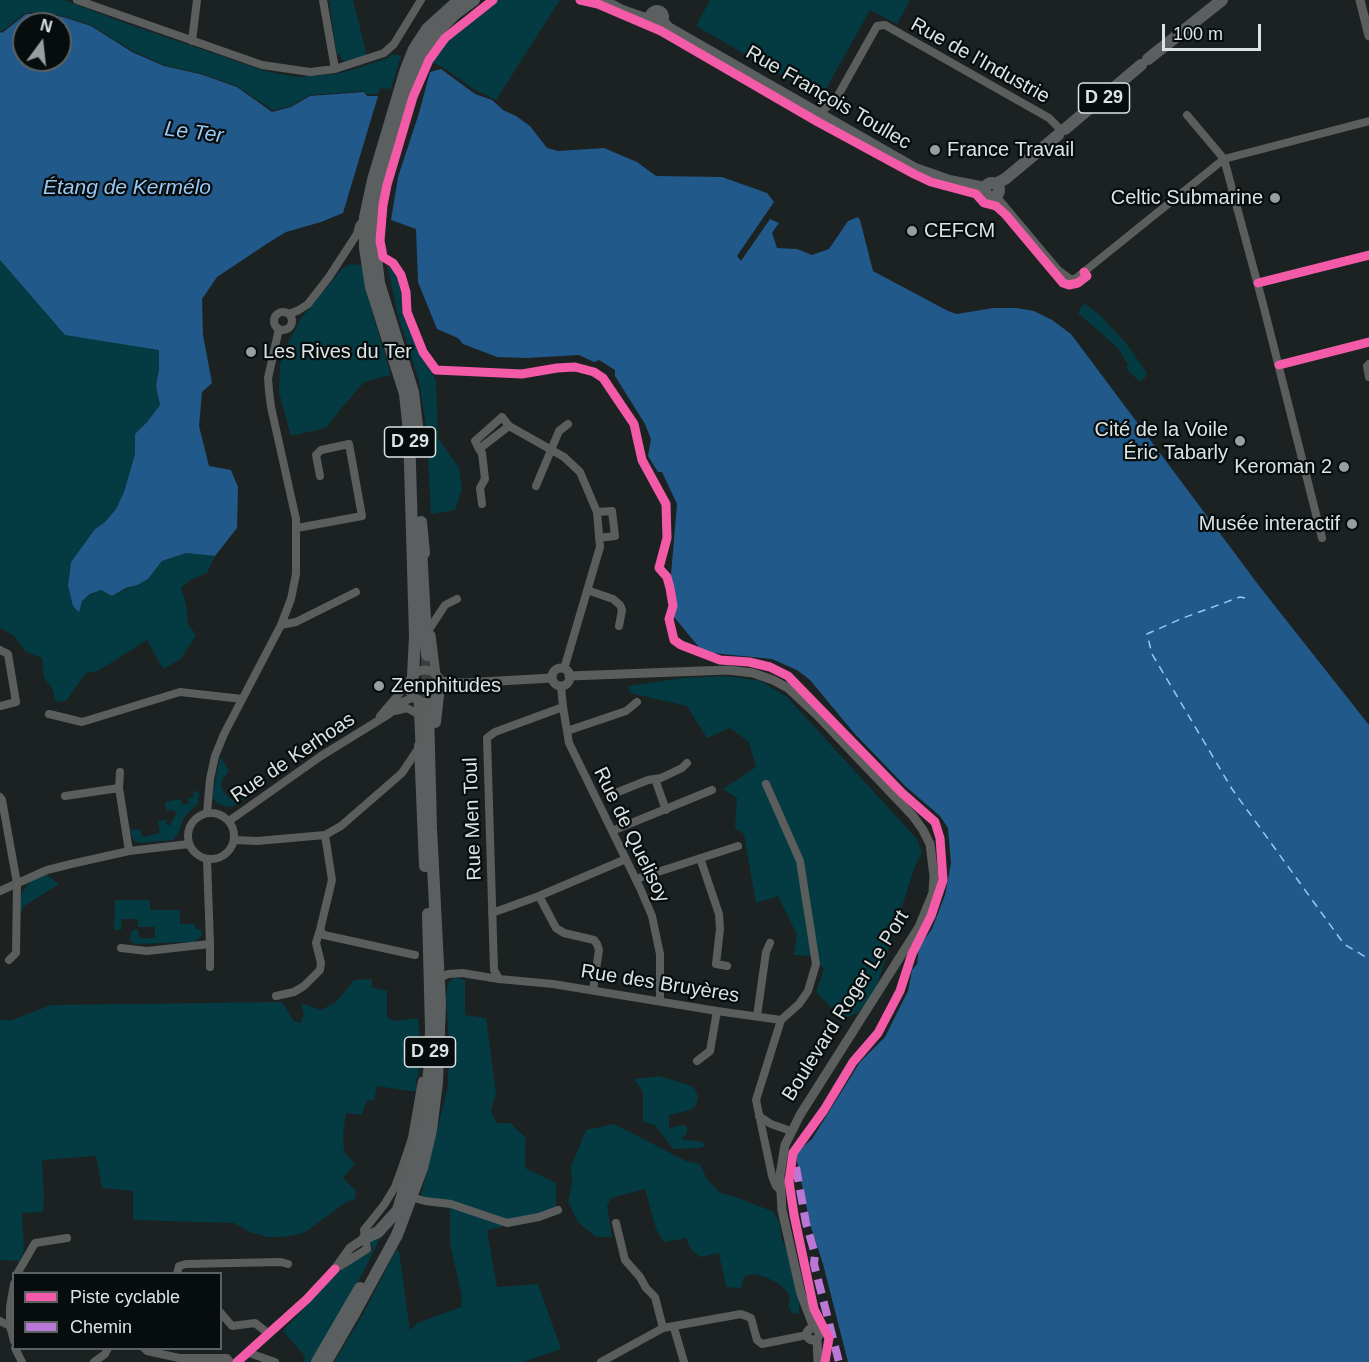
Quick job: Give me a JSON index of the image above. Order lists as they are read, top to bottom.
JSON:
{
  "streets": {
    "main road": ["Rue François Toullec", "D 29"],
    "street": [
      "Rue de l'Industrie",
      "Rue de Kerhoas",
      "Rue Men Toul",
      "Rue de Quelisoy",
      "Rue des Bruyères",
      "Boulevard Roger Le Port"
    ]
  },
  "crossings": [
    ["Rue de l'Industrie", "Rue François Toullec"],
    ["Rue de l'Industrie", "D 29"],
    ["Rue François Toullec", "D 29"],
    ["D 29", "Rue de Kerhoas"],
    ["D 29", "Rue des Bruyères"],
    ["Rue Men Toul", "Rue de Quelisoy"],
    ["Rue Men Toul", "Rue des Bruyères"],
    ["Rue de Quelisoy", "Rue des Bruyères"],
    ["Rue de Quelisoy", "Boulevard Roger Le Port"]
  ],
  "water": ["Le Ter", "Étang de Kermélo"],
  "places": [
    "France Travail",
    "Celtic Submarine",
    "CEFCM",
    "Les Rives du Ter",
    "Cité de la Voile Éric Tabarly",
    "Keroman 2",
    "Musée interactif",
    "Zenphitudes"
  ],
  "legend": ["Piste cyclable", "Chemin"],
  "scale_bar": "100 m",
  "north": "top"
}
